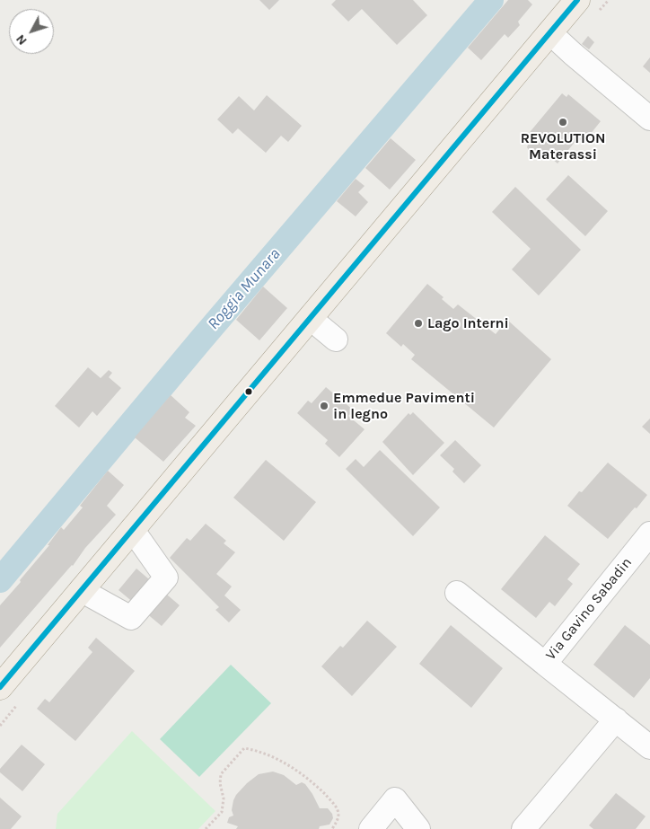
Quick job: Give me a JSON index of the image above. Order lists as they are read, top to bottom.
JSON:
{
  "streets": {
    "street": ["Via Gavino Sabadin"]
  },
  "water": ["Roggia Munara"],
  "places": ["REVOLUTION Materassi", "Lago Interni", "Emmedue Pavimenti in legno"],
  "north": "bottom left"
}
